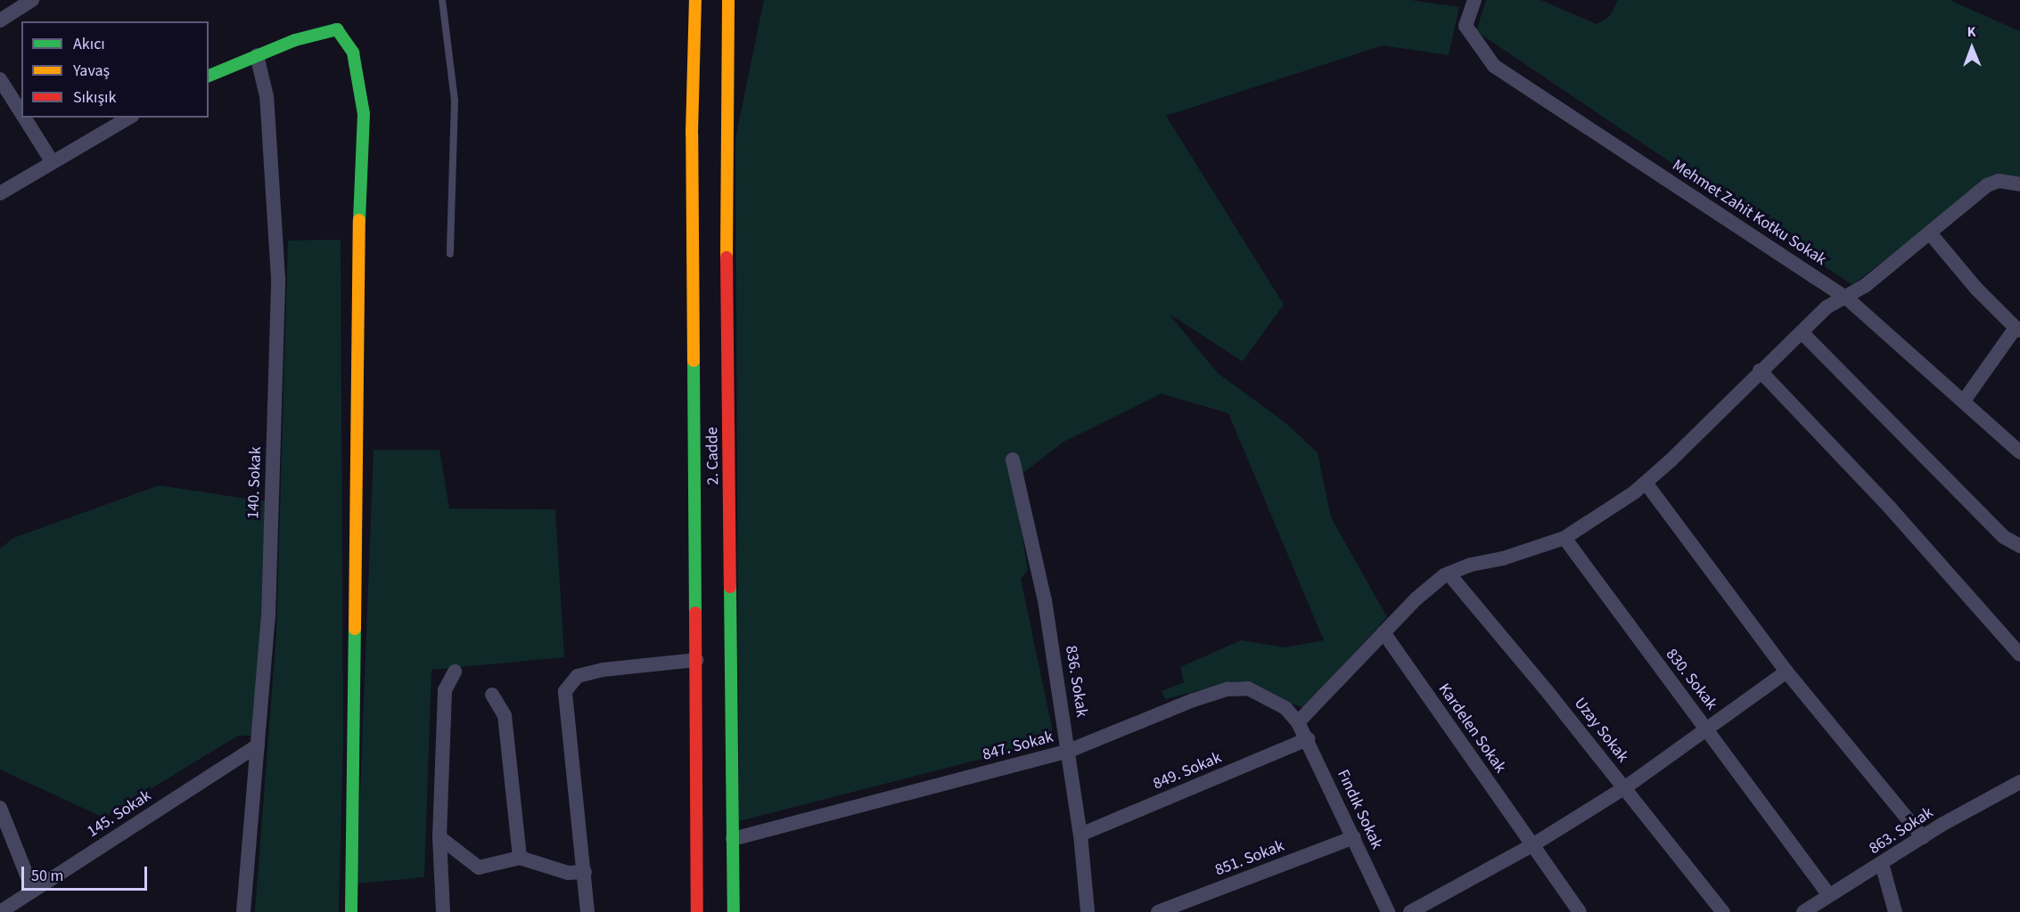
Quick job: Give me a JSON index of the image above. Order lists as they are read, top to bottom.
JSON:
{
  "streets": {
    "main road": ["2. Cadde"],
    "street": [
      "Mehmet Zahit Kotku Sokak",
      "140. Sokak",
      "830. Sokak",
      "836. Sokak",
      "Kardelen Sokak",
      "Uzay Sokak",
      "847. Sokak",
      "849. Sokak",
      "Fındık Sokak",
      "145. Sokak",
      "863. Sokak",
      "851. Sokak"
    ]
  },
  "crossings": [
    ["2. Cadde", "847. Sokak"],
    ["140. Sokak", "145. Sokak"],
    ["830. Sokak", "863. Sokak"],
    ["836. Sokak", "847. Sokak"],
    ["836. Sokak", "849. Sokak"],
    ["847. Sokak", "Fındık Sokak"],
    ["849. Sokak", "Fındık Sokak"],
    ["Fındık Sokak", "851. Sokak"]
  ],
  "legend": ["Akıcı", "Yavaş", "Sıkışık"],
  "scale_bar": "50 m",
  "north": "top"
}
